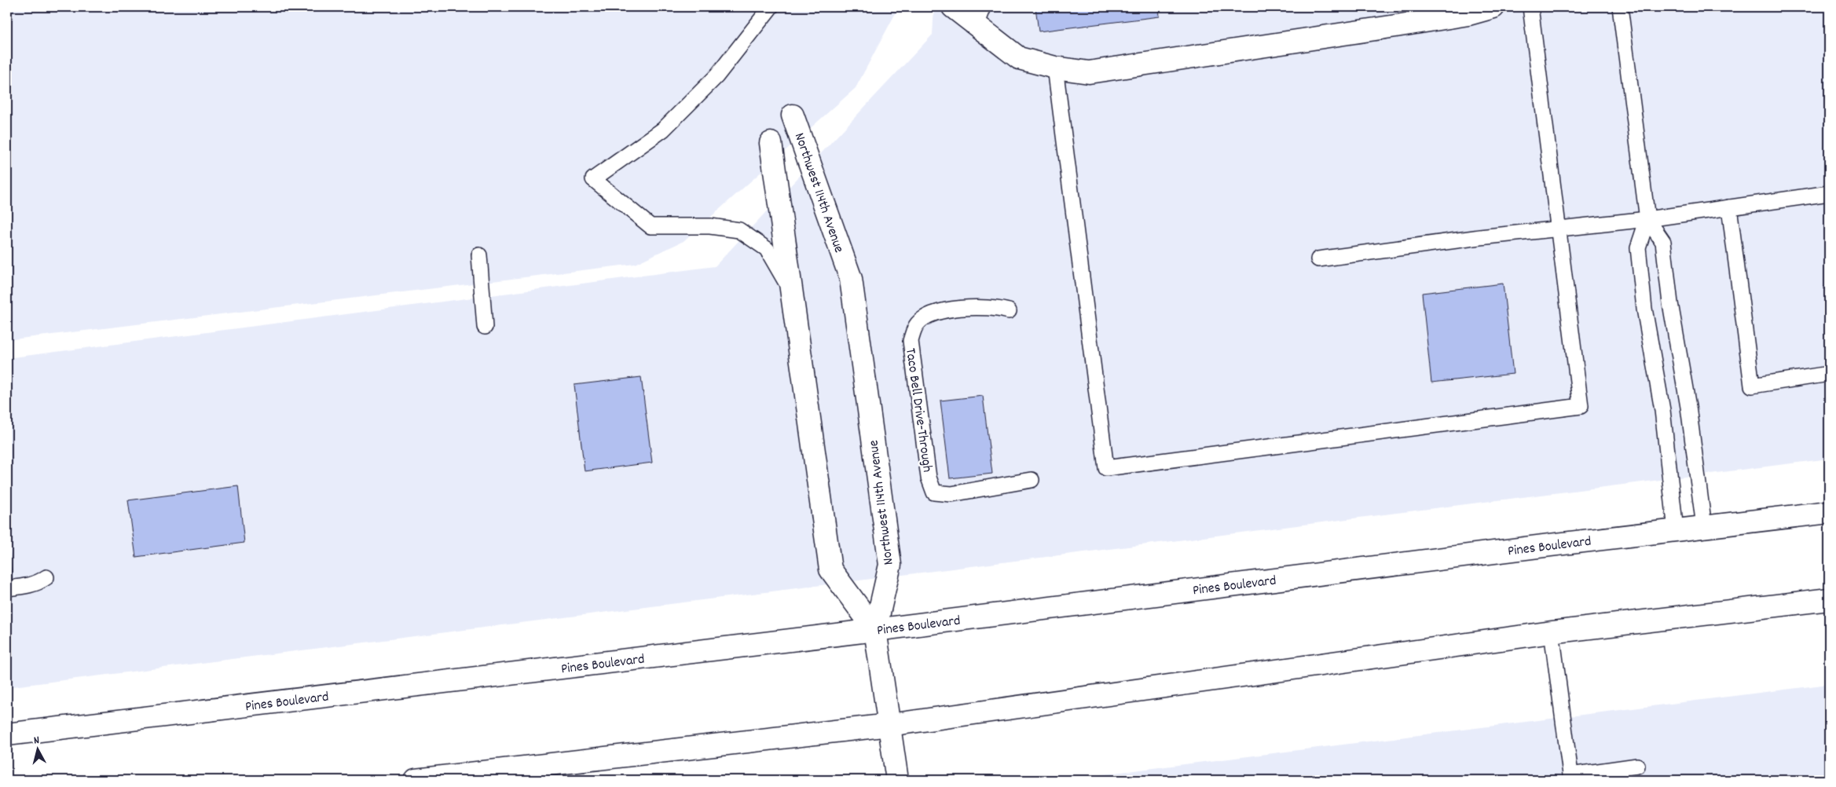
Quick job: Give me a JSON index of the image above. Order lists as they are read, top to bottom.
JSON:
{
  "streets": {
    "main road": ["Northwest 114th Avenue", "Pines Boulevard"],
    "lane": ["Taco Bell Drive-Through"]
  },
  "crossings": [
    ["Northwest 114th Avenue", "Pines Boulevard"]
  ],
  "north": "top"
}
